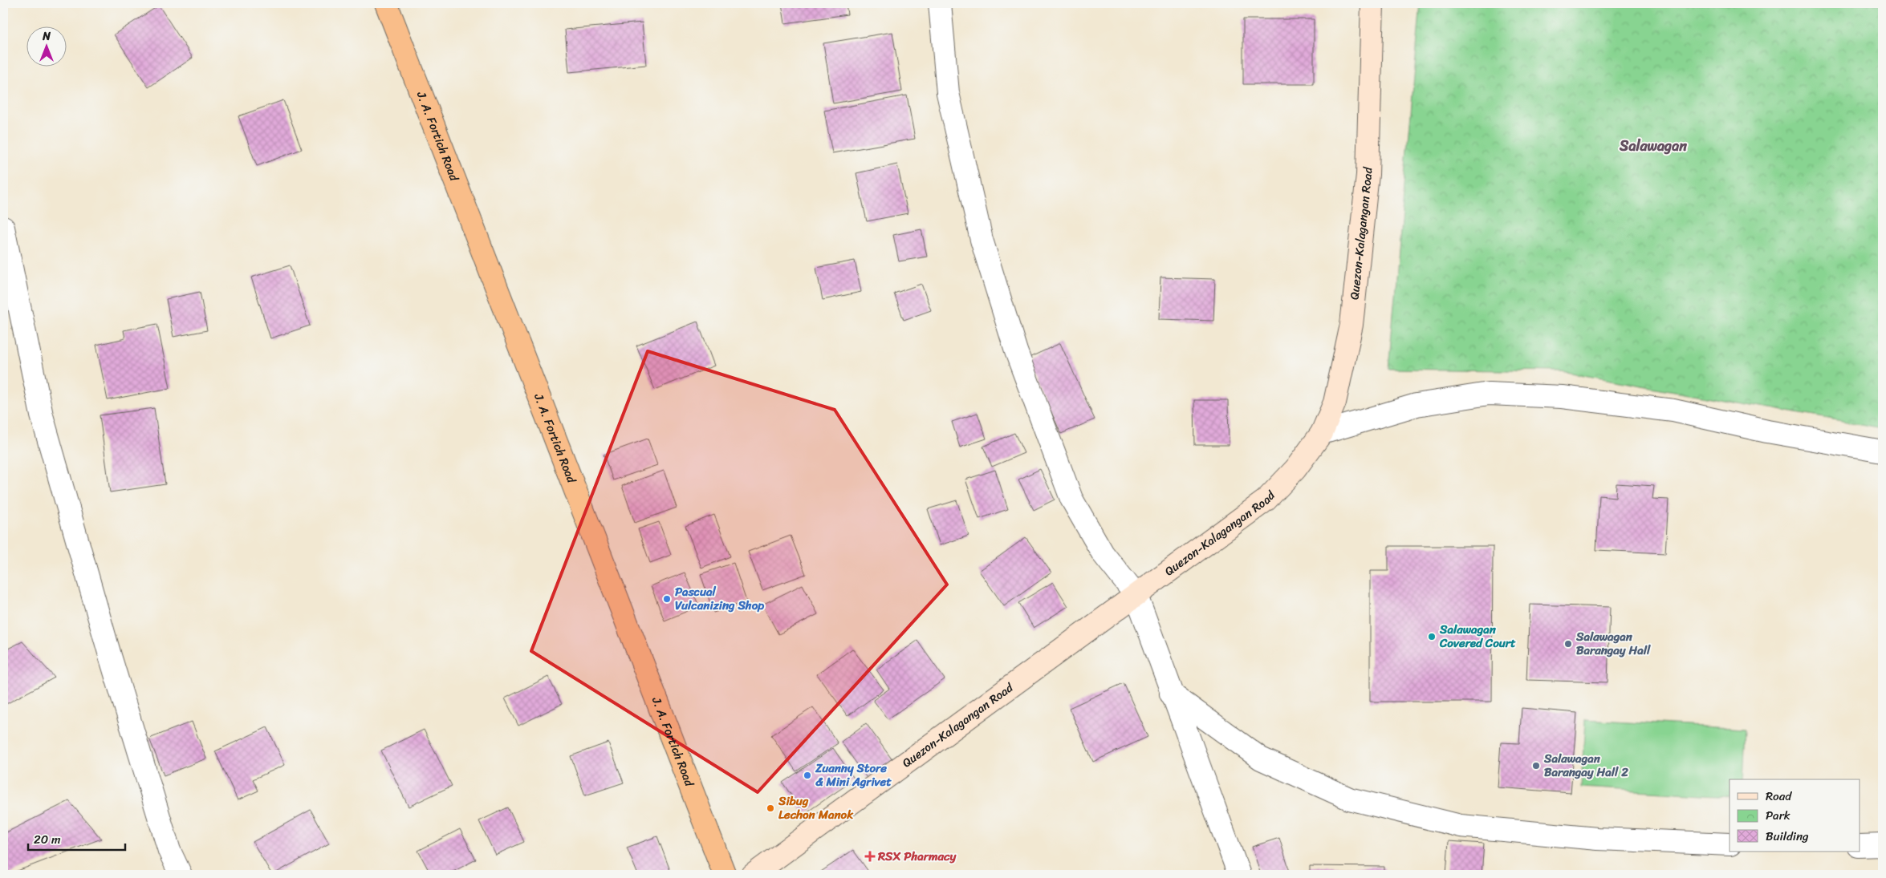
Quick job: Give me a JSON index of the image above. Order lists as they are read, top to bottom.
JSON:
{
  "streets": {
    "highway": ["J. A. Fortich Road"],
    "main road": ["Quezon-Kalagangan Road"]
  },
  "districts": ["Salawagan"],
  "places": {
    "other": [
      "Pascual Vulcanizing Shop",
      "Salawagan Covered Court",
      "Salawagan Barangay Hall",
      "Salawagan Barangay Hall 2",
      "Zuanny Store & Mini Agrivet",
      "Sibug Lechon Manok"
    ],
    "health": ["RSX Pharmacy"]
  },
  "legend": ["Road", "Park", "Building"],
  "scale_bar": "20 m",
  "north": "top"
}
